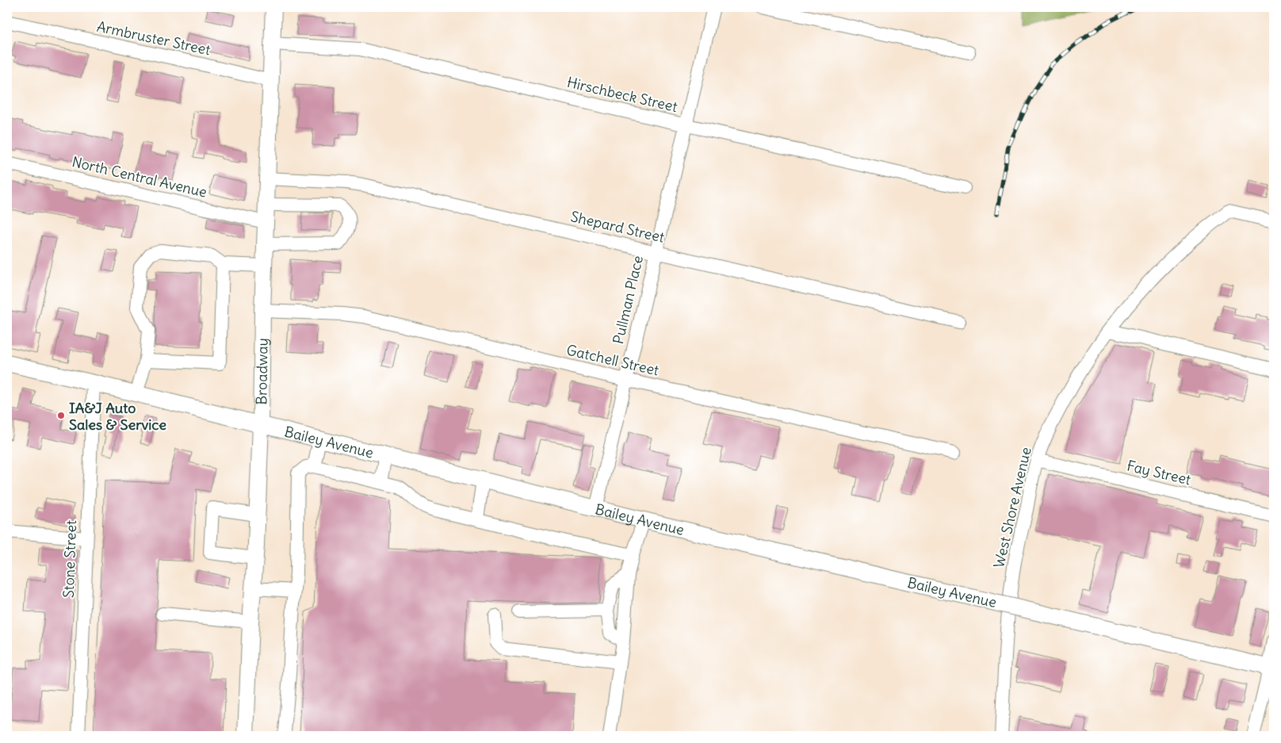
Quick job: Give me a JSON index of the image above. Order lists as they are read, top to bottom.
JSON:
{
  "streets": {
    "main road": ["Broadway", "Bailey Avenue"],
    "street": [
      "Armbruster Street",
      "Hirschbeck Street",
      "North Central Avenue",
      "Shepard Street",
      "Pullman Place",
      "Gatchell Street",
      "Fay Street",
      "West Shore Avenue",
      "Stone Street"
    ]
  },
  "crossings": [
    ["Armbruster Street", "Broadway"],
    ["Hirschbeck Street", "Pullman Place"],
    ["Hirschbeck Street", "Broadway"],
    ["North Central Avenue", "Broadway"],
    ["Shepard Street", "Pullman Place"],
    ["Shepard Street", "Broadway"],
    ["Pullman Place", "Gatchell Street"],
    ["Pullman Place", "Bailey Avenue"],
    ["Gatchell Street", "Broadway"],
    ["Broadway", "Bailey Avenue"],
    ["Bailey Avenue", "Stone Street"],
    ["Fay Street", "West Shore Avenue"]
  ],
  "places": ["IA&J Auto Sales & Service"]
}
